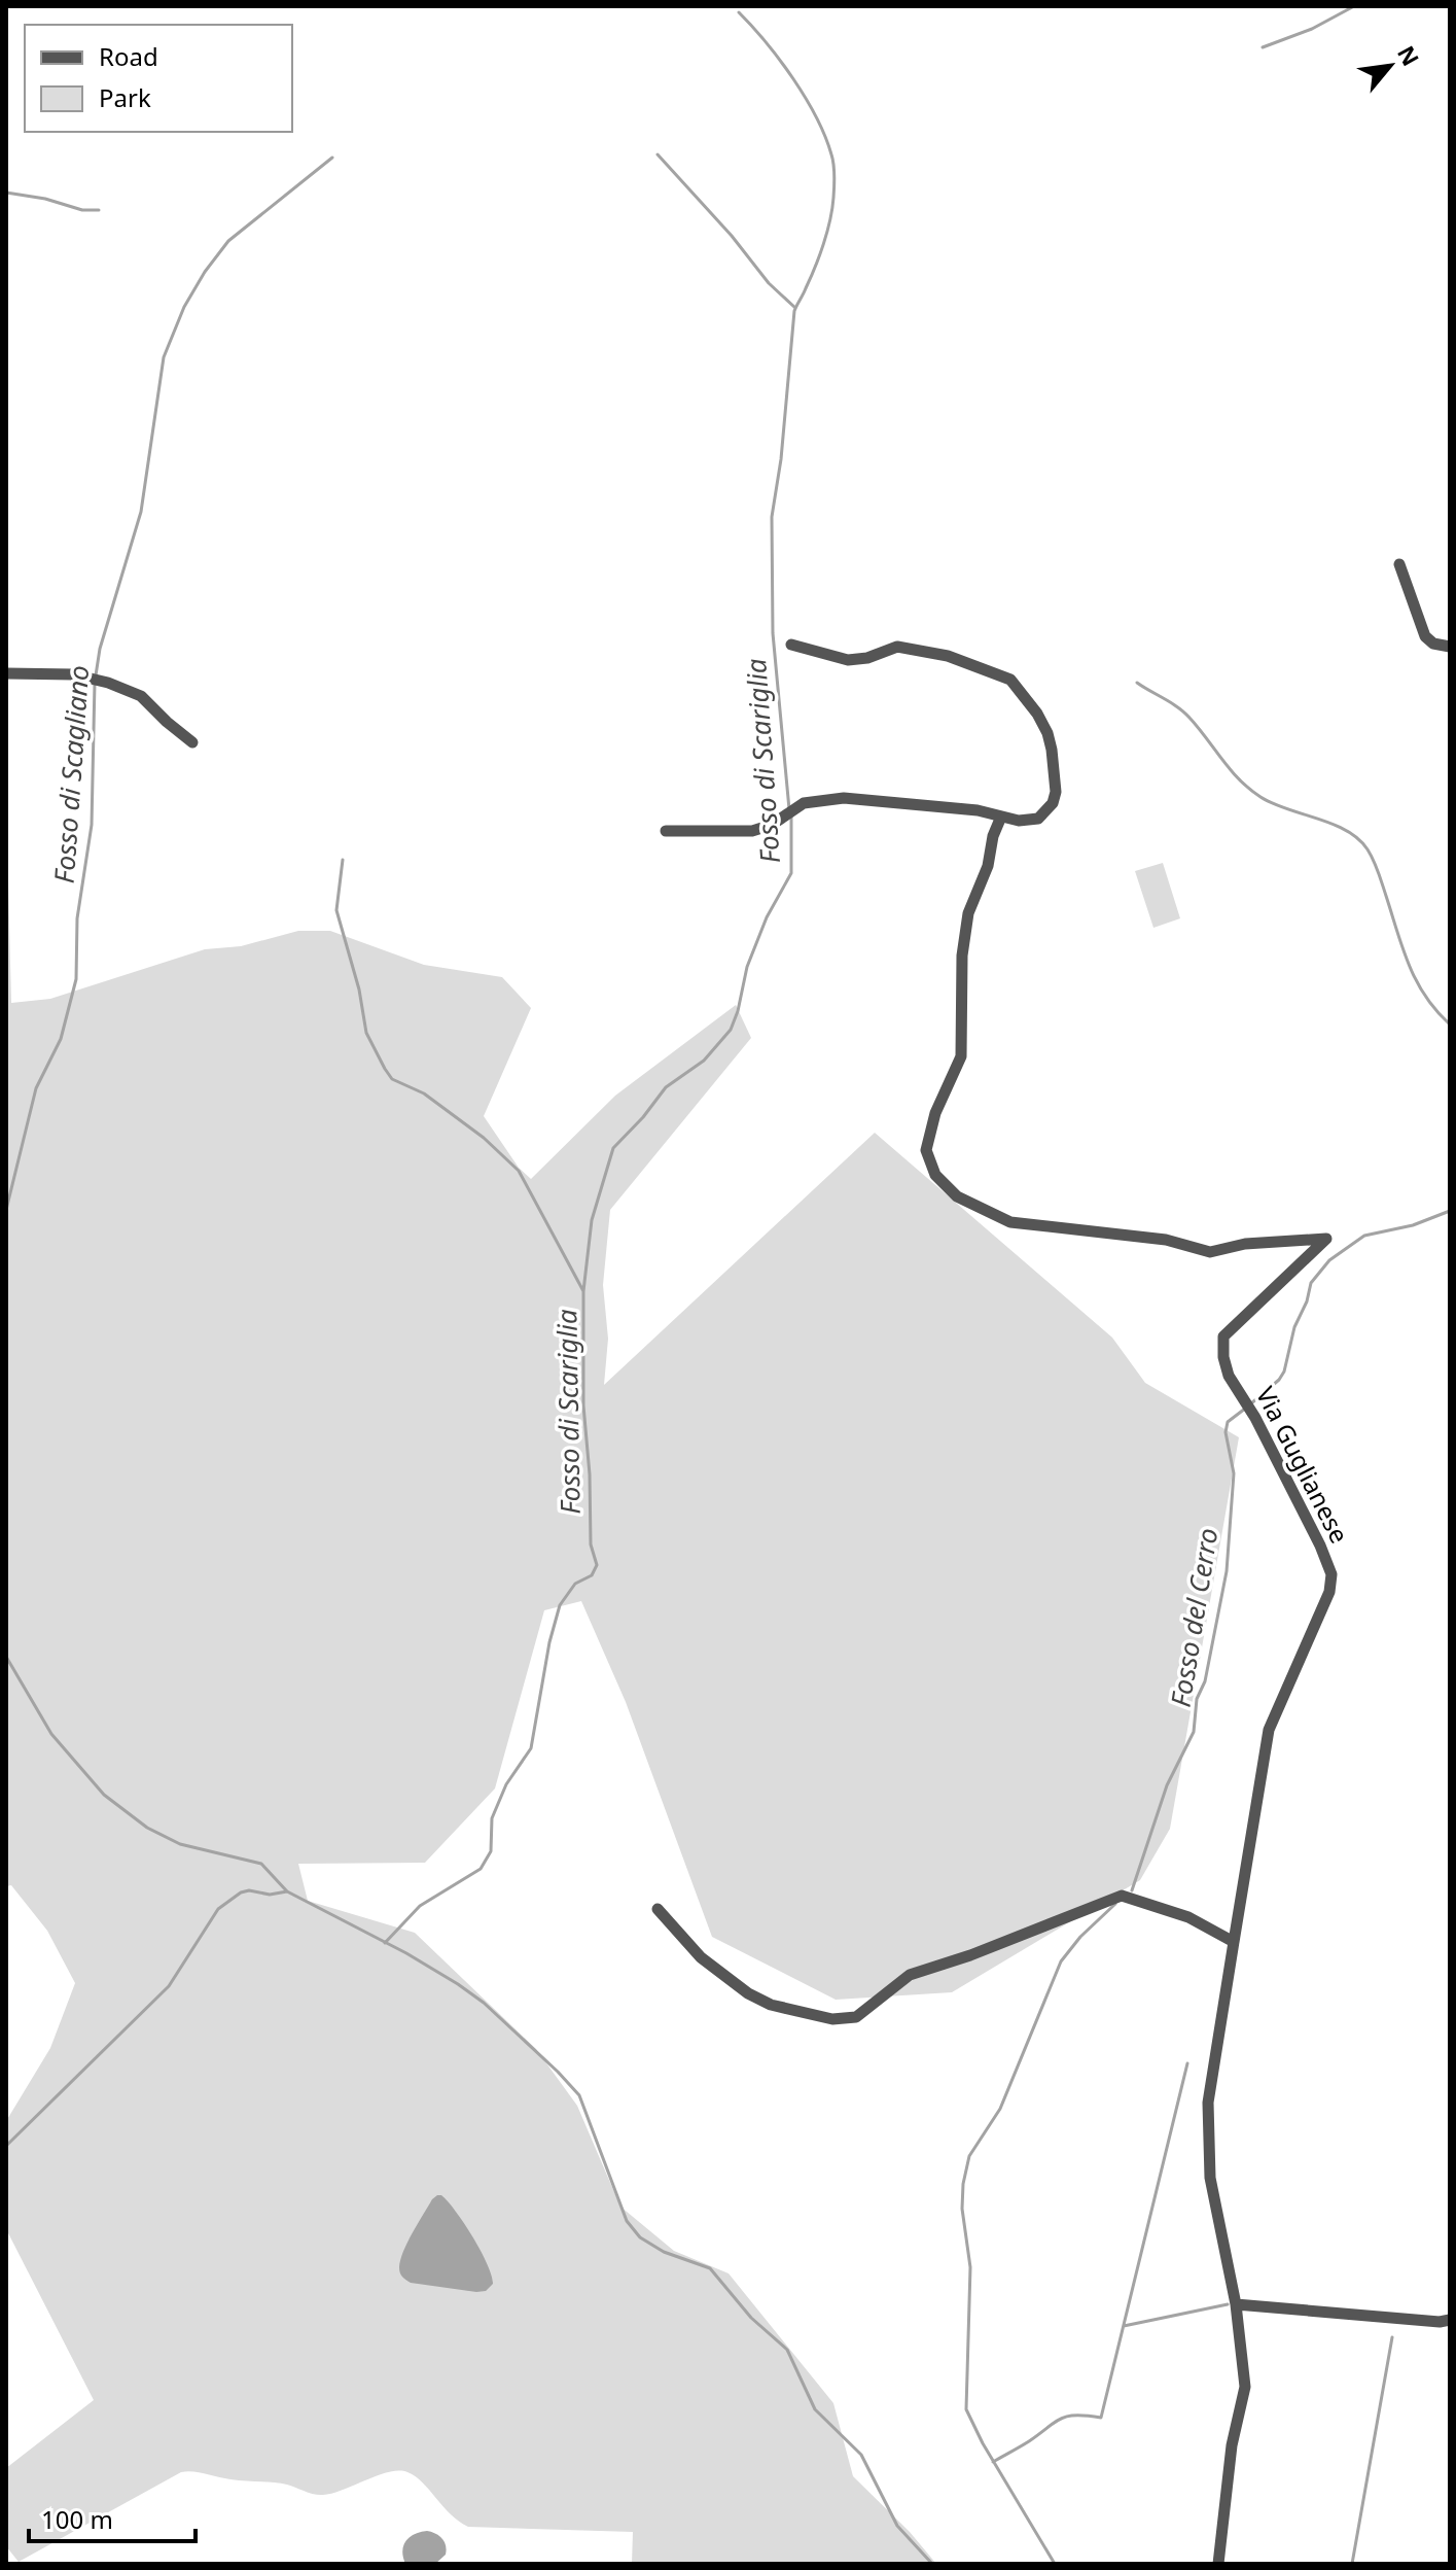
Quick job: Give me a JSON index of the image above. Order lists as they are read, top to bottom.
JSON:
{
  "streets": {
    "street": ["Via Guglianese"]
  },
  "water": ["Fosso di Scariglia", "Fosso di Scagliano", "Fosso del Cerro"],
  "legend": ["Road", "Park"],
  "scale_bar": "100 m",
  "north": "top right"
}
